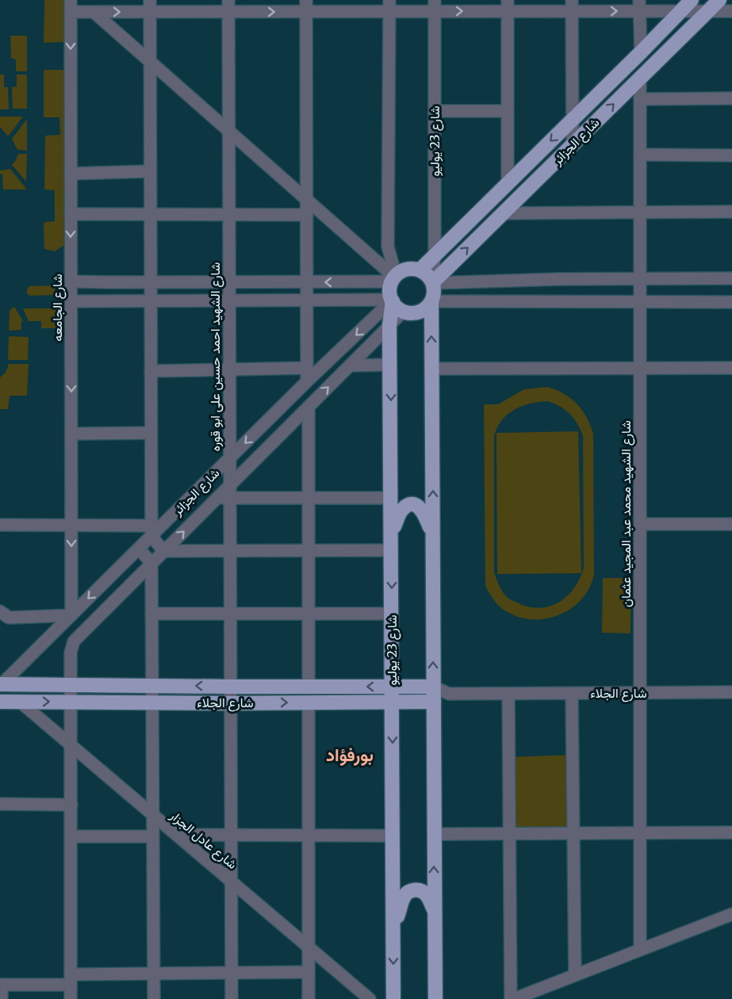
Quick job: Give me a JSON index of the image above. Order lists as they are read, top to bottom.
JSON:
{
  "streets": {
    "main road": ["شارع 23 يوليو", "شارع الجزائر", "شارع الجلاء"],
    "street": [
      "شارع الجامعه",
      "شارع الشهيد احمد حسين على ابو قوره",
      "شارع الشهيد محمد عبد المجيد عثمان",
      "شارع عادل الجزار"
    ]
  },
  "crossings": [
    ["شارع 23 يوليو", "شارع الجزائر"],
    ["شارع 23 يوليو", "شارع الجلاء"],
    ["شارع الجزائر", "شارع الجامعه"],
    ["شارع الجزائر", "شارع الشهيد احمد حسين على ابو قوره"],
    ["شارع الجزائر", "شارع الشهيد محمد عبد المجيد عثمان"],
    ["شارع الجزائر", "شارع الجلاء"],
    ["شارع الشهيد احمد حسين على ابو قوره", "شارع الجلاء"],
    ["شارع الشهيد احمد حسين على ابو قوره", "شارع عادل الجزار"],
    ["شارع الشهيد محمد عبد المجيد عثمان", "شارع الجلاء"],
    ["شارع الجلاء", "شارع عادل الجزار"]
  ],
  "districts": ["بورفؤاد"]
}
